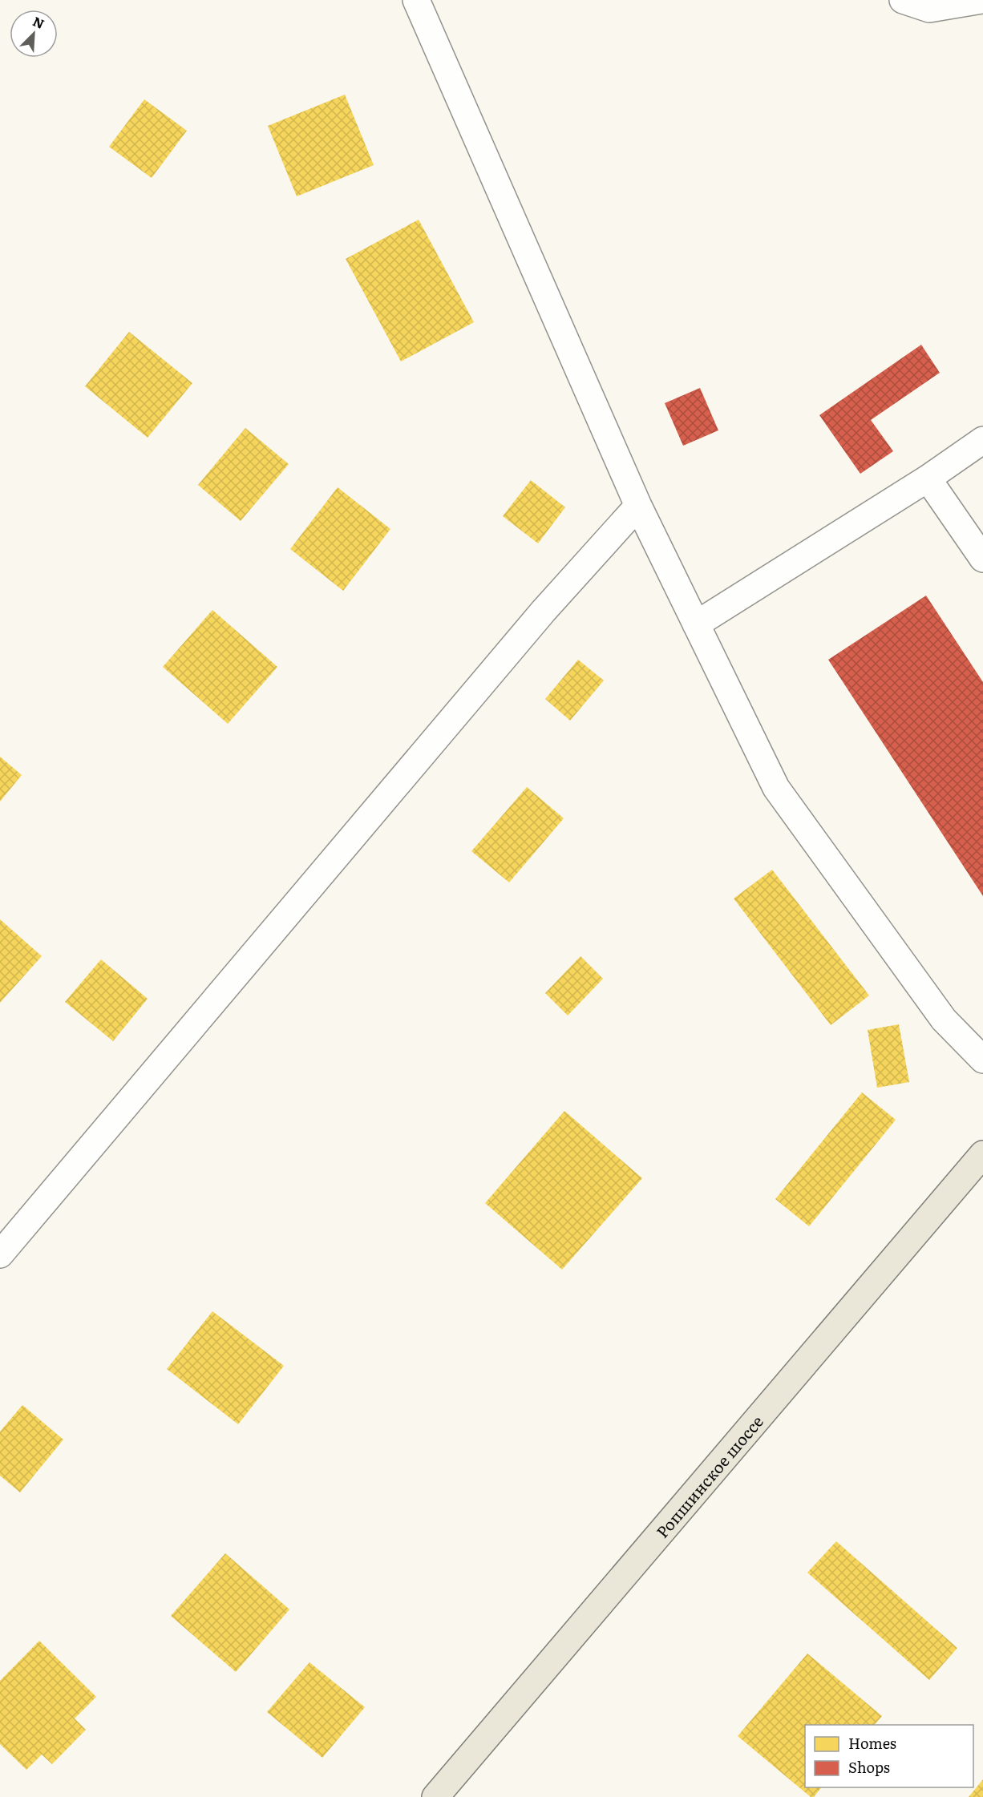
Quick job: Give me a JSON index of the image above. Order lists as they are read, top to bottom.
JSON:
{
  "streets": {
    "main road": ["Ропшинское шоссе"]
  },
  "legend": ["Homes", "Shops"],
  "north": "top right"
}
